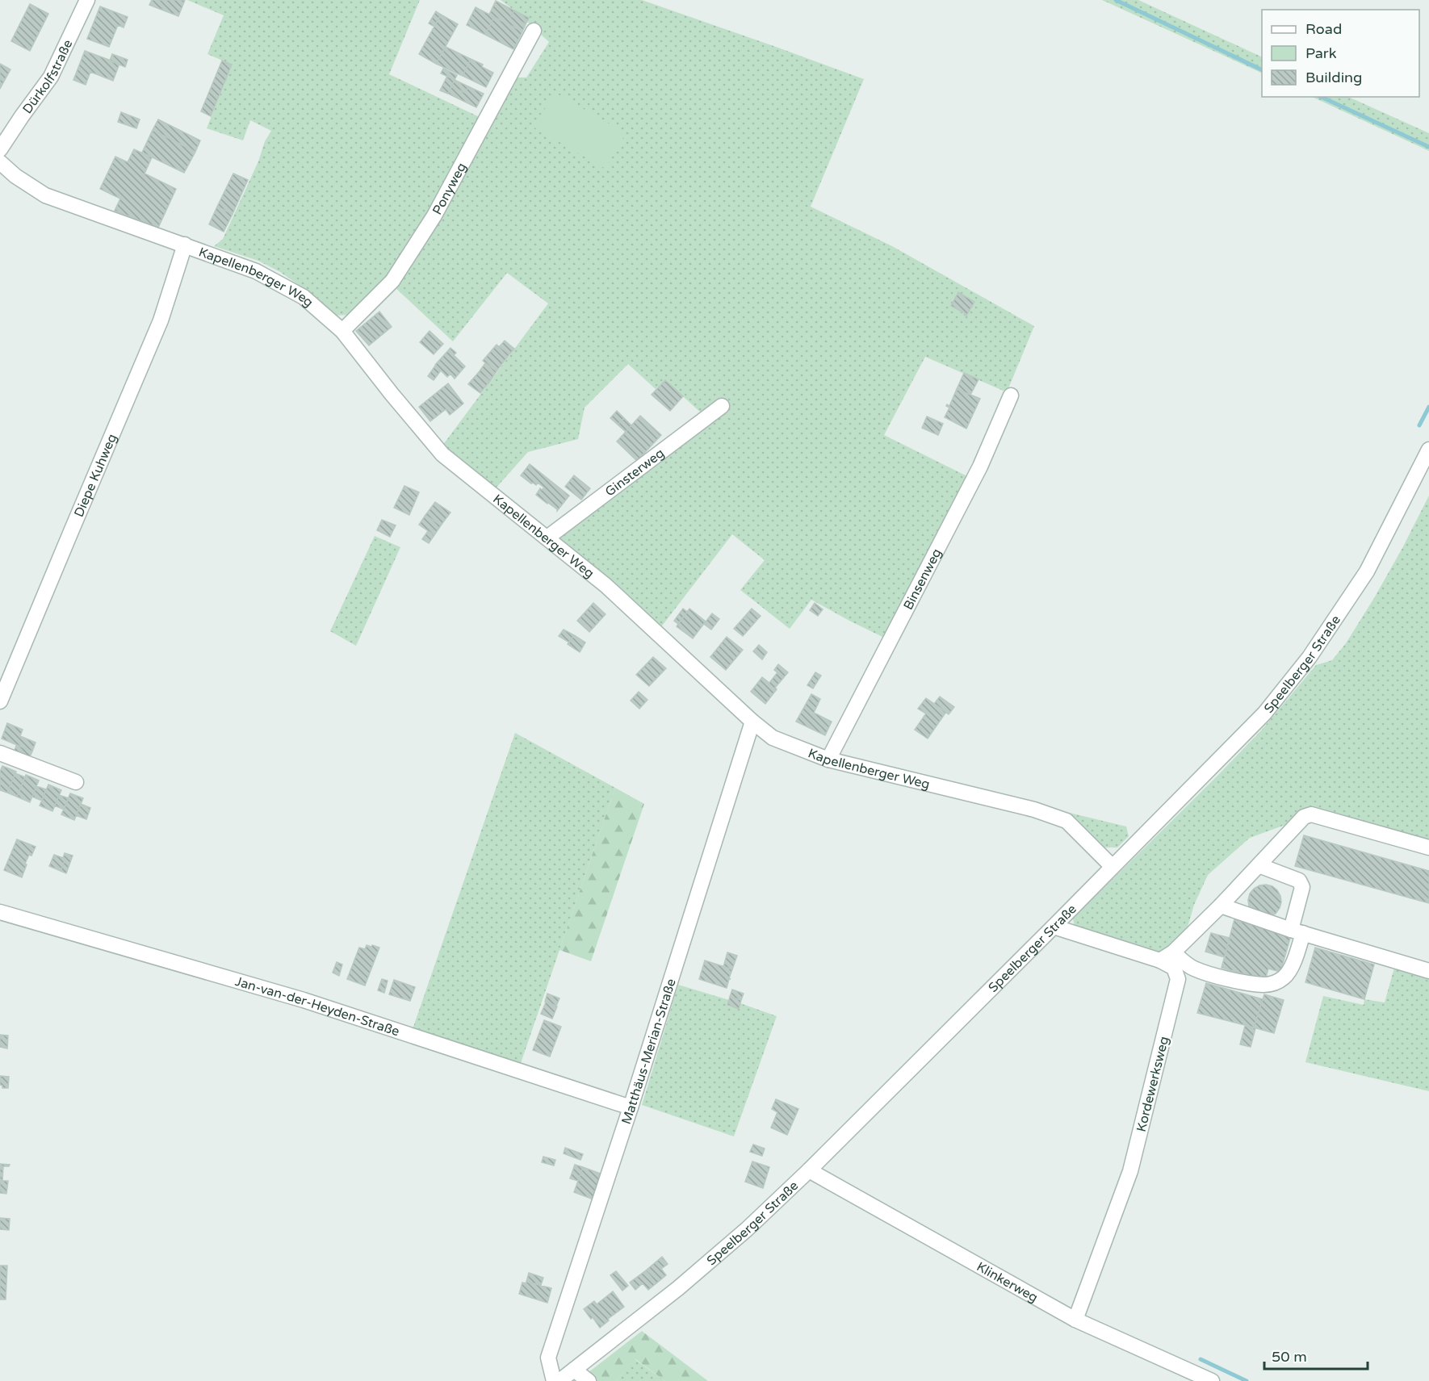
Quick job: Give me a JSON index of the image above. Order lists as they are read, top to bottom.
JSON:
{
  "streets": {
    "street": [
      "Dürkolfstraße",
      "Ponyweg",
      "Kapellenberger Weg",
      "Ginsterweg",
      "Diepe Kuhweg",
      "Binsenweg",
      "Speelberger Straße",
      "Jan-van-der-Heyden-Straße",
      "Matthäus-Merian-Straße",
      "Kordewerksweg",
      "Klinkerweg"
    ]
  },
  "crossings": [
    ["Ponyweg", "Kapellenberger Weg"],
    ["Kapellenberger Weg", "Ginsterweg"],
    ["Kapellenberger Weg", "Diepe Kuhweg"],
    ["Kapellenberger Weg", "Binsenweg"],
    ["Kapellenberger Weg", "Speelberger Straße"],
    ["Kapellenberger Weg", "Matthäus-Merian-Straße"],
    ["Speelberger Straße", "Kordewerksweg"],
    ["Speelberger Straße", "Klinkerweg"],
    ["Jan-van-der-Heyden-Straße", "Matthäus-Merian-Straße"],
    ["Kordewerksweg", "Klinkerweg"]
  ],
  "legend": ["Road", "Park", "Building"],
  "scale_bar": "50 m"
}
